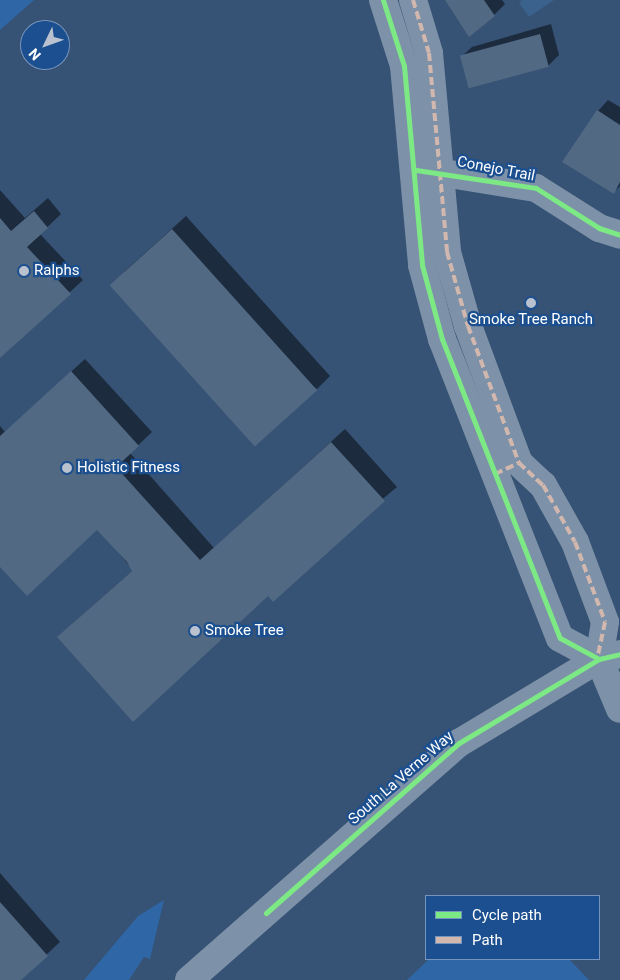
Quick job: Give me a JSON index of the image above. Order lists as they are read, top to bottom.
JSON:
{
  "streets": {
    "street": ["Conejo Trail", "South La Verne Way"]
  },
  "places": [
    "Ralphs",
    "Smoke Tree Ranch",
    "Holistic Fitness",
    "Smoke Tree"
  ],
  "legend": ["Cycle path", "Path"],
  "north": "bottom left"
}
